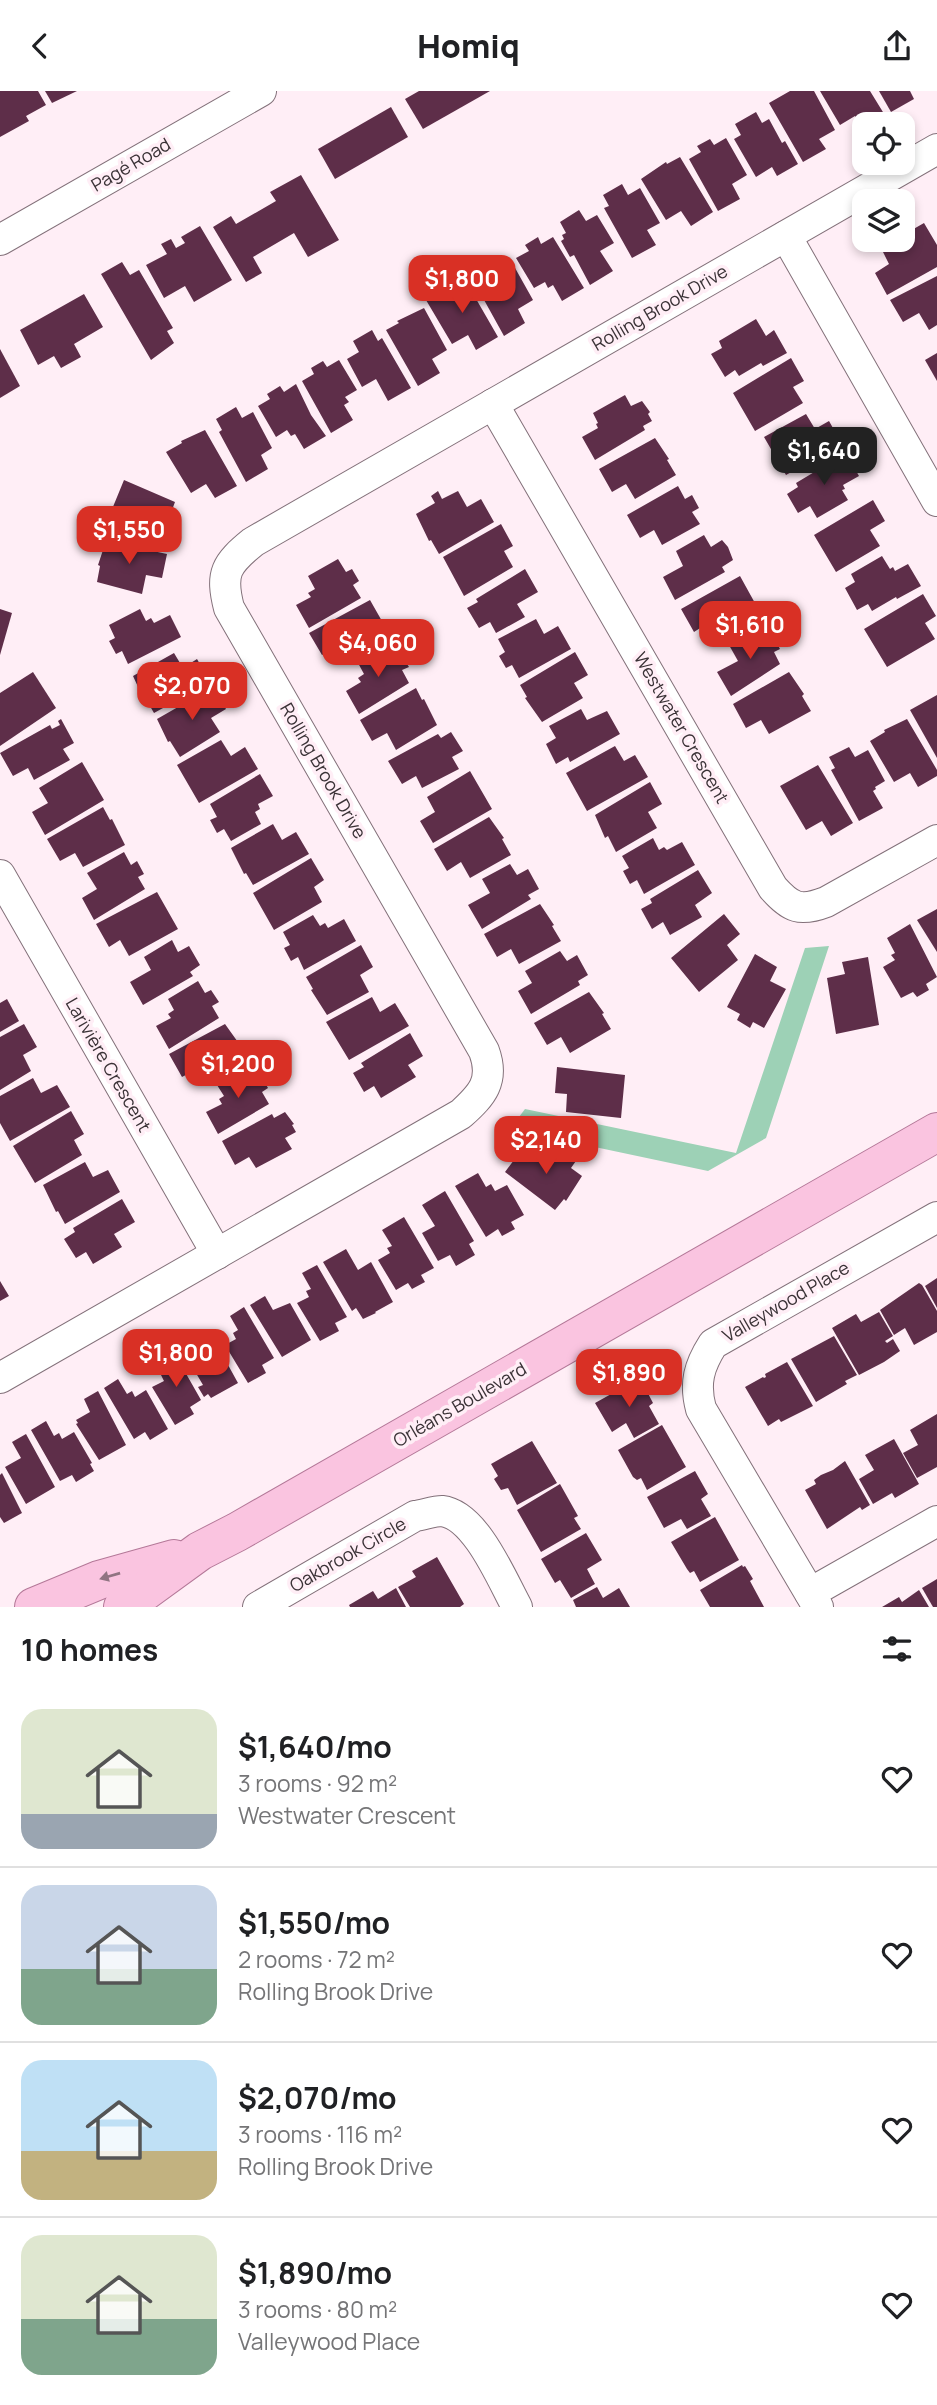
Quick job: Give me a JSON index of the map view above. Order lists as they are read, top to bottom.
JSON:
{
  "streets": {
    "main road": ["Orléans Boulevard"],
    "street": [
      "Pagé Road",
      "Rolling Brook Drive",
      "Westwater Crescent",
      "Larivière Crescent",
      "Valleywood Place",
      "Oakbrook Circle"
    ]
  },
  "crossings": [
    ["Rolling Brook Drive", "Westwater Crescent"],
    ["Rolling Brook Drive", "Larivière Crescent"]
  ],
  "page": {
    "header": "Homiq",
    "price": [
      "$1,800",
      "$1,640",
      "$1,550",
      "$1,610",
      "$4,060",
      "$2,070",
      "$1,200",
      "$2,140",
      "$1,800",
      "$1,890"
    ],
    "heading": "10 homes",
    "list": [
      {
        "name": "$1,640/mo",
        "note": "3 rooms · 92 m² · Westwater Crescent"
      },
      {
        "name": "$1,550/mo",
        "note": "2 rooms · 72 m² · Rolling Brook Drive"
      },
      {
        "name": "$2,070/mo",
        "note": "3 rooms · 116 m² · Rolling Brook Drive"
      },
      {
        "name": "$1,890/mo",
        "note": "3 rooms · 80 m² · Valleywood Place"
      }
    ]
  }
}
